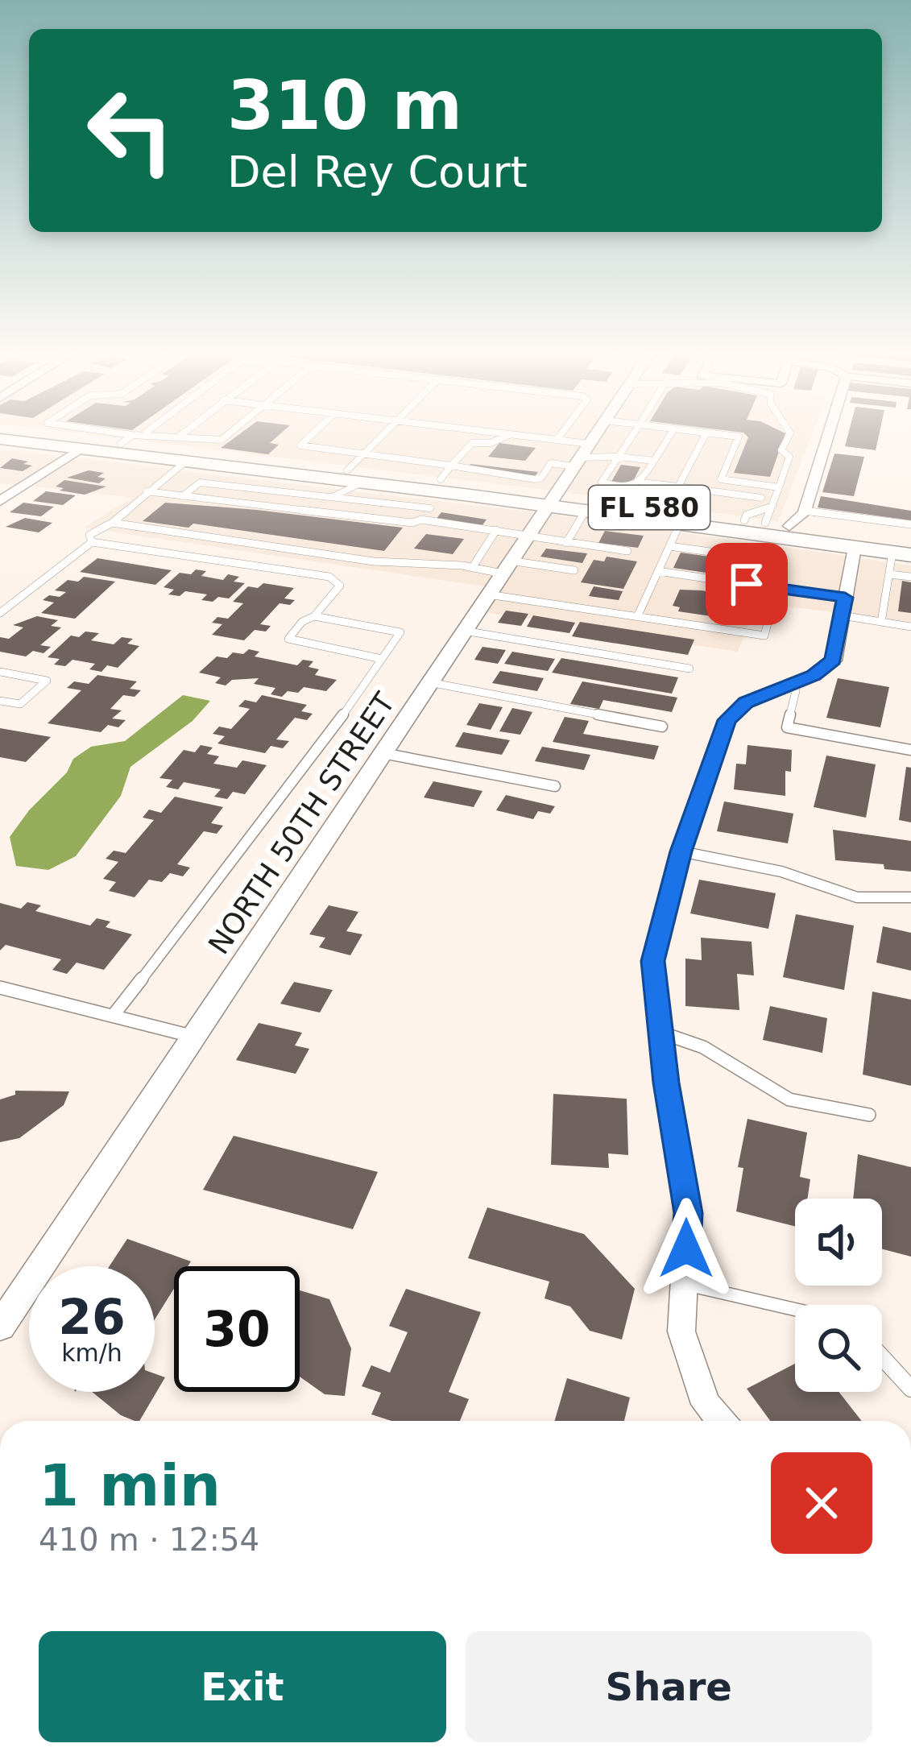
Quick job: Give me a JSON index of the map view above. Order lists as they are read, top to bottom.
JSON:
{
  "streets": {
    "main road": ["FL 580"],
    "street": ["NORTH 50TH STREET"]
  },
  "crossings": [
    ["FL 580", "NORTH 50TH STREET"]
  ],
  "page": {
    "turn": ["310 m", "Del Rey Court"],
    "speed": "26 km/h",
    "limit": "30",
    "heading": ["1 min", "410 m · 12:54"],
    "buttons": ["Exit", "Share"]
  }
}
